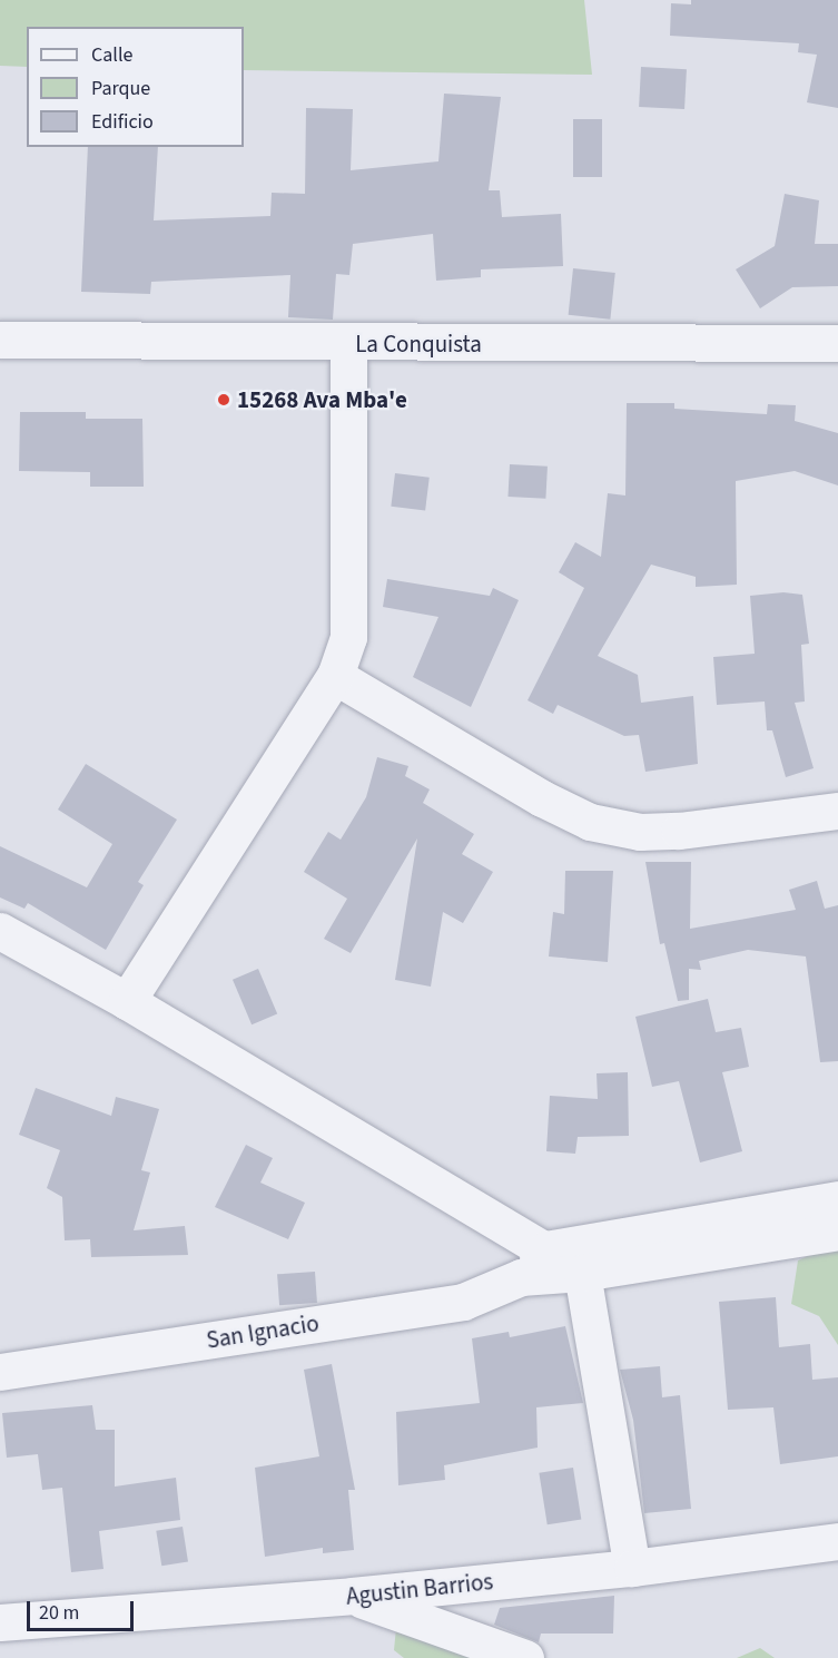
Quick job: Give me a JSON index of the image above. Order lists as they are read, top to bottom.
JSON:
{
  "streets": {
    "street": ["La Conquista", "San Ignacio", "Agustin Barrios"]
  },
  "places": ["15268 Ava Mba'e"],
  "legend": ["Calle", "Parque", "Edificio"],
  "scale_bar": "20 m"
}
